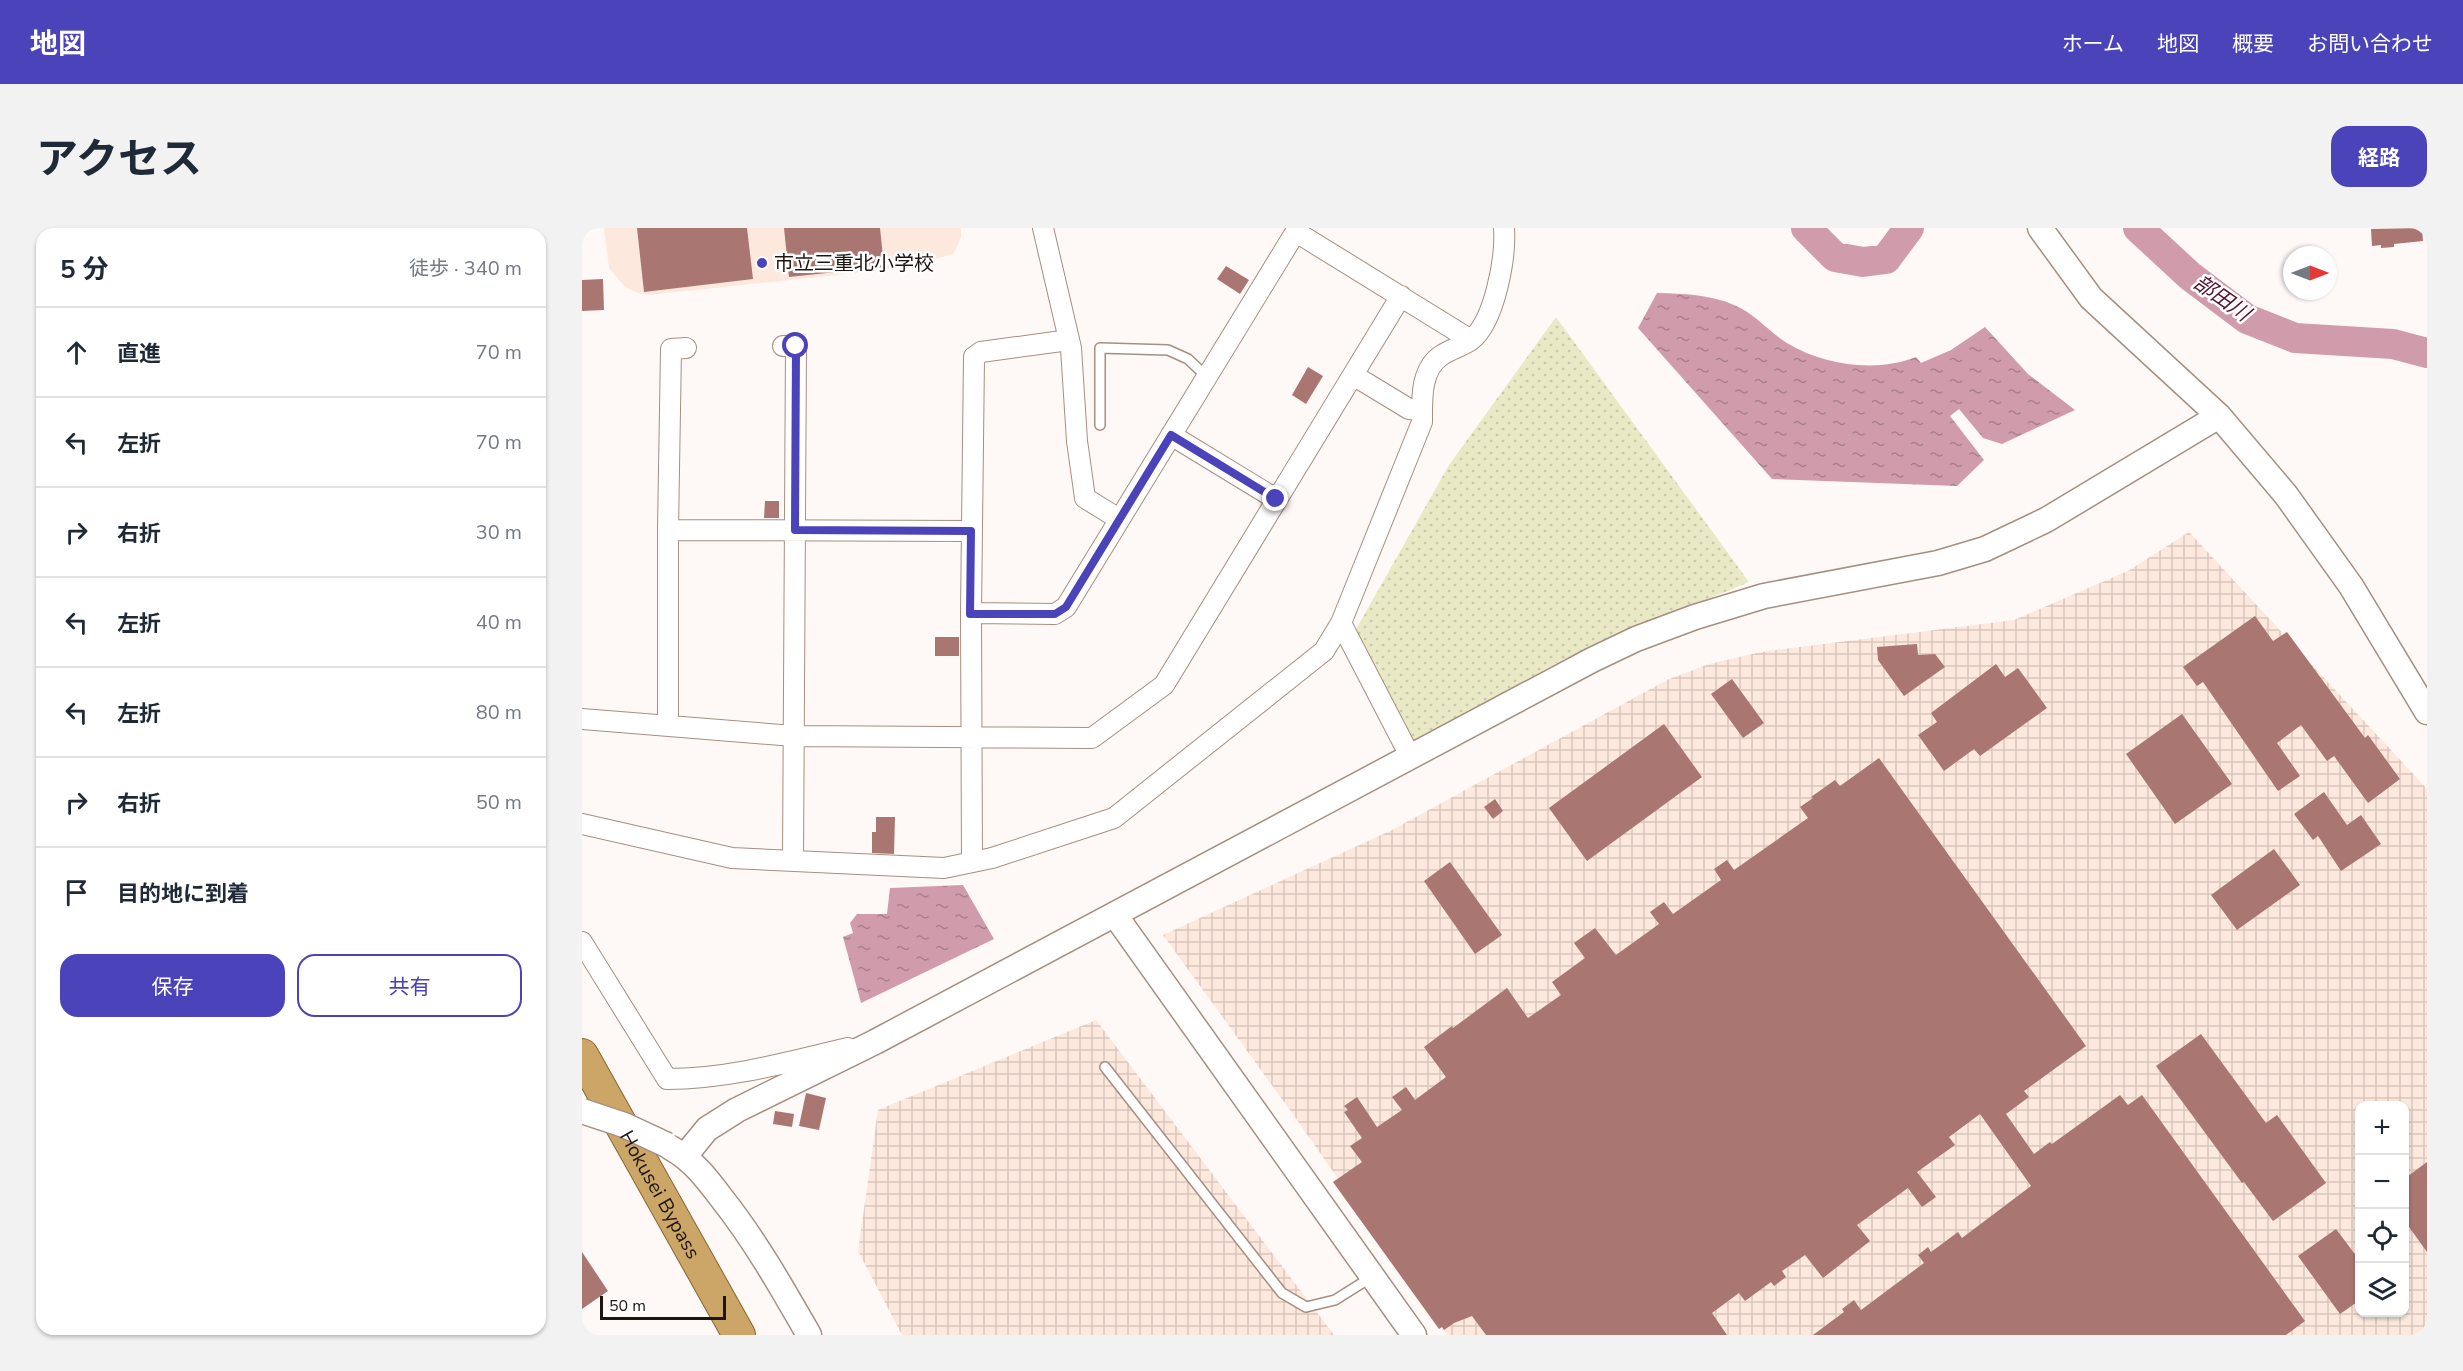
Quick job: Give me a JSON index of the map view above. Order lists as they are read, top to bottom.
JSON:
{
  "streets": {
    "highway": ["Hokusei Bypass"]
  },
  "water": ["部田川"],
  "places": ["市立三重北小学校"],
  "scale_bar": "50 m",
  "north": "right",
  "page": {
    "header": "地図",
    "nav": [
      "ホーム",
      "地図",
      "概要",
      "お問い合わせ"
    ],
    "title": "アクセス",
    "buttons": [
      "経路",
      ["保存", "共有"]
    ],
    "heading": ["5 分", "徒歩 · 340 m"],
    "list": [
      ["直進", "70 m"],
      ["左折", "70 m"],
      ["右折", "30 m"],
      ["左折", "40 m"],
      ["左折", "80 m"],
      ["右折", "50 m"],
      "目的地に到着"
    ],
    "map_buttons": ["+", "−"],
    "scale": "50 m"
  }
}
